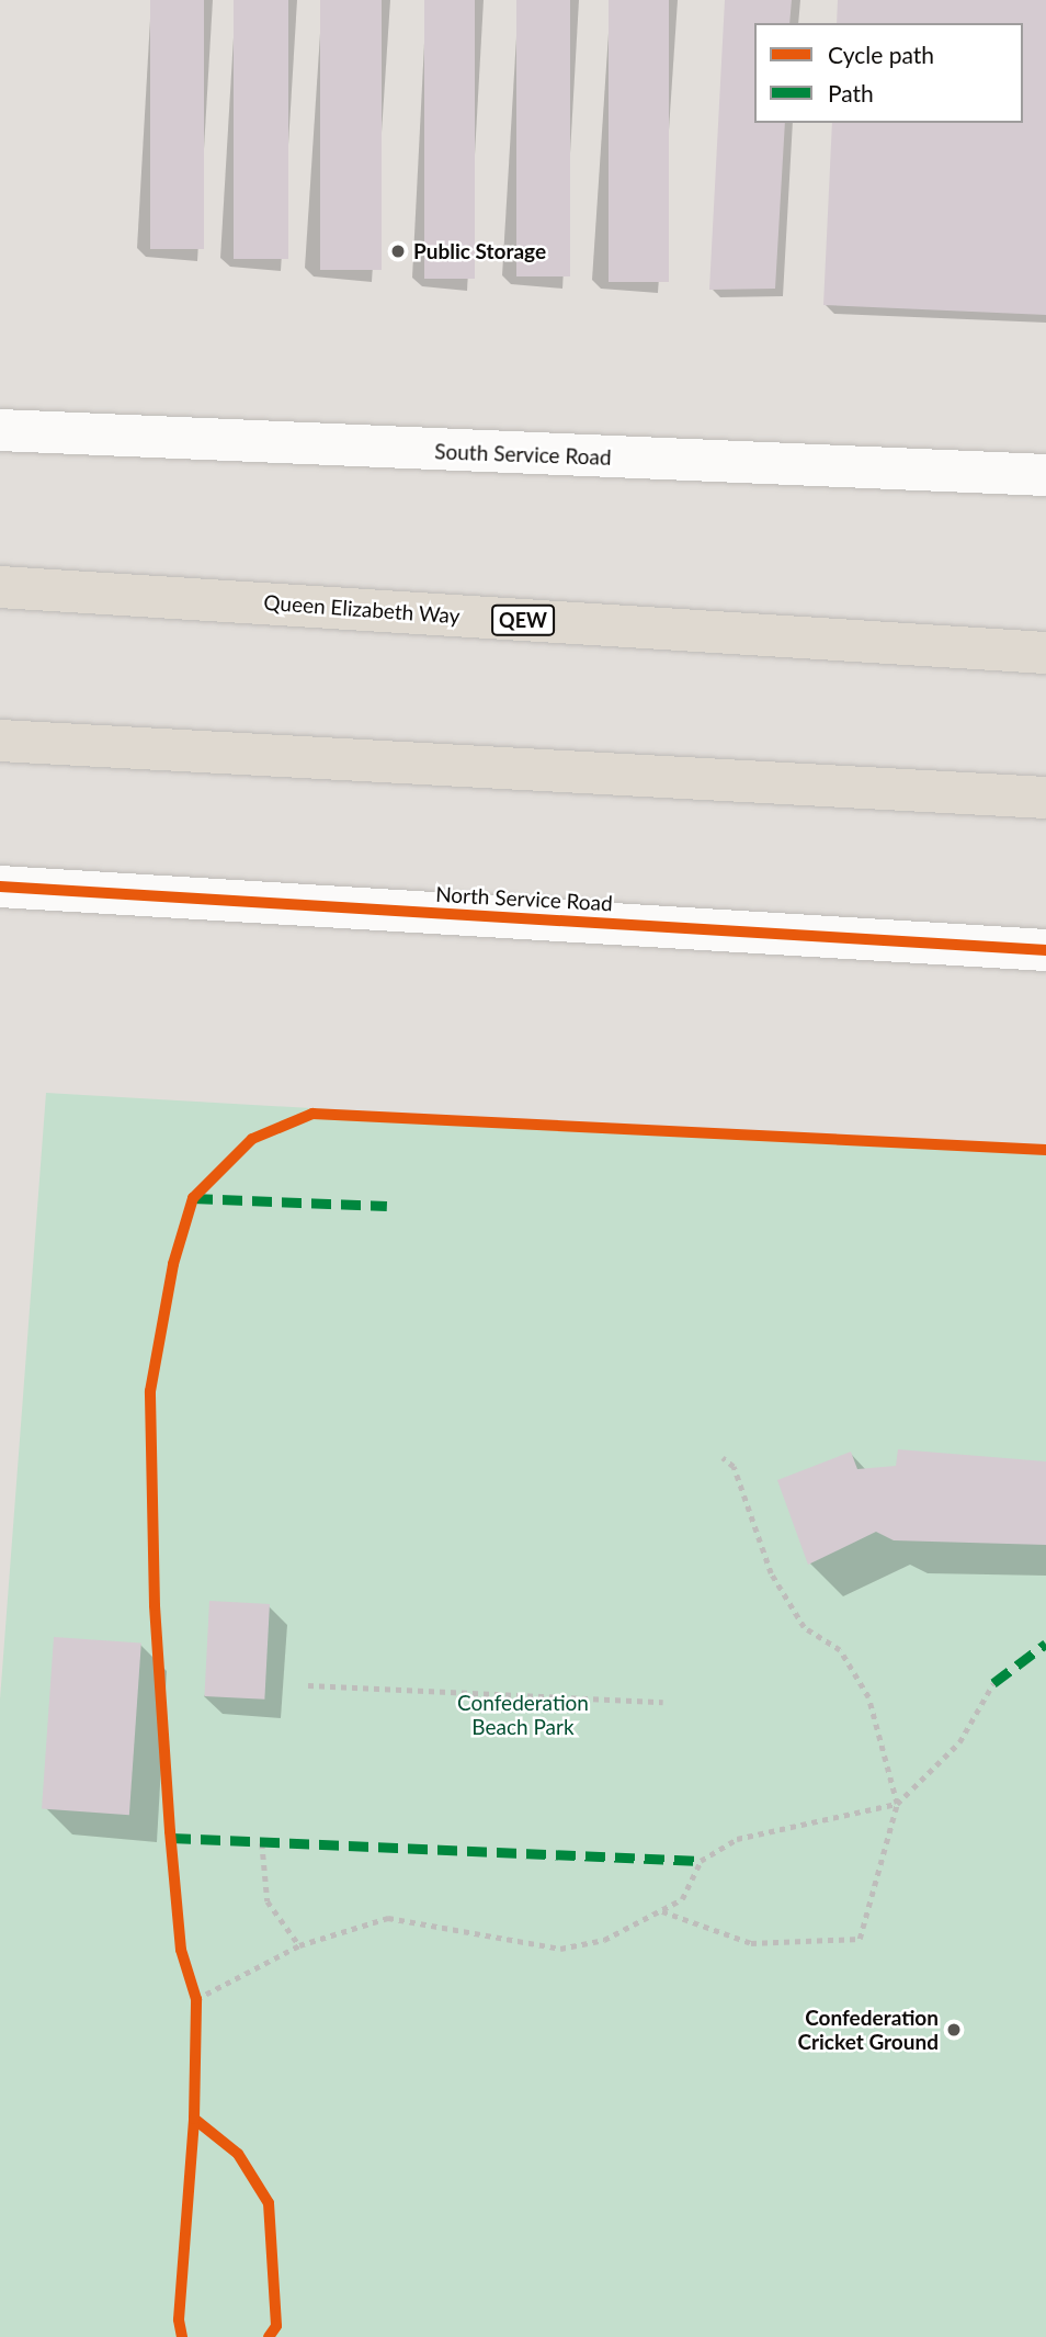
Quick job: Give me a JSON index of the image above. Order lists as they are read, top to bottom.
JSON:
{
  "streets": {
    "highway": ["Queen Elizabeth Way", "QEW"],
    "street": ["South Service Road", "North Service Road"]
  },
  "parks": ["Confederation Beach Park"],
  "places": ["Public Storage", "Confederation Cricket Ground"],
  "legend": ["Cycle path", "Path"]
}
